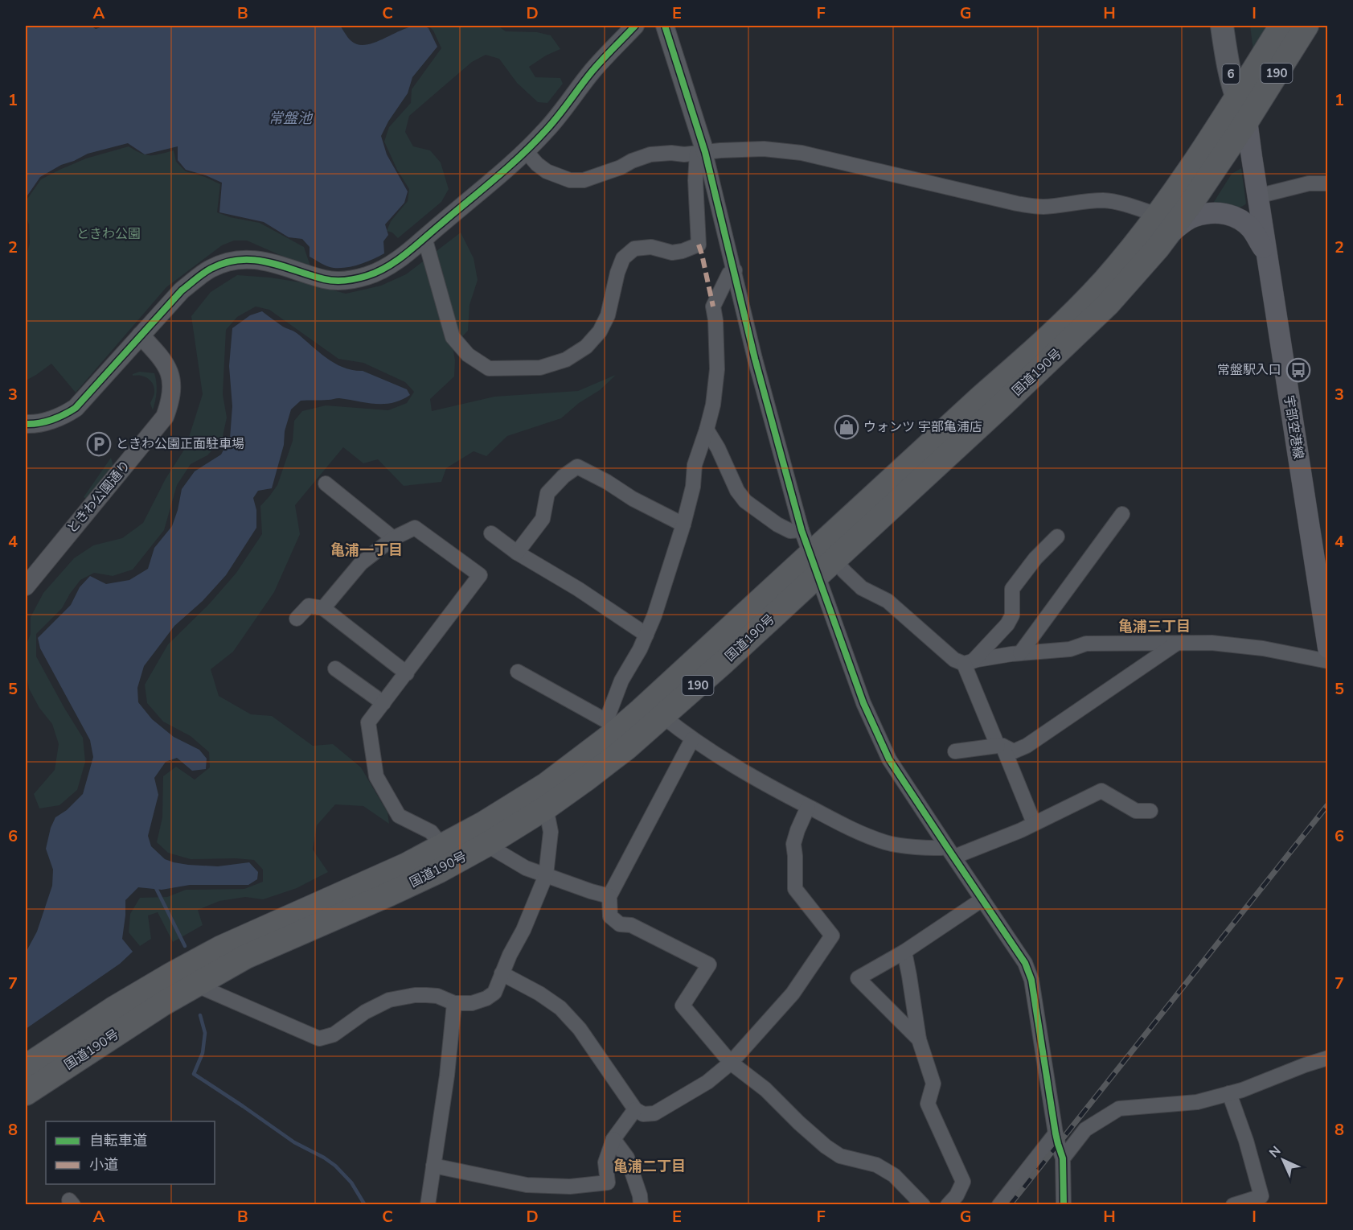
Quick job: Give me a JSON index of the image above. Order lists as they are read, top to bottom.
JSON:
{
  "streets": {
    "highway": ["190", "国道190号"],
    "main road": ["6", "宇部空港線"],
    "street": ["ときわ公園通り"]
  },
  "crossings": [
    ["6", "国道190号"],
    ["6", "宇部空港線"],
    ["国道190号", "宇部空港線"]
  ],
  "districts": ["亀浦一丁目", "亀浦三丁目", "亀浦二丁目"],
  "water": ["常盤池"],
  "parks": ["ときわ公園"],
  "places": {
    "bus stop": ["常盤駅入口"],
    "shop": ["ウォンツ 宇部亀浦店"],
    "parking": ["ときわ公園正面駐車場"]
  },
  "legend": ["自転車道", "小道"],
  "north": "top left",
  "grid": {
    "columns": [
      "A",
      "B",
      "C",
      "D",
      "E",
      "F",
      "G",
      "H",
      "I"
    ],
    "rows": [
      "1",
      "2",
      "3",
      "4",
      "5",
      "6",
      "7",
      "8"
    ]
  }
}
